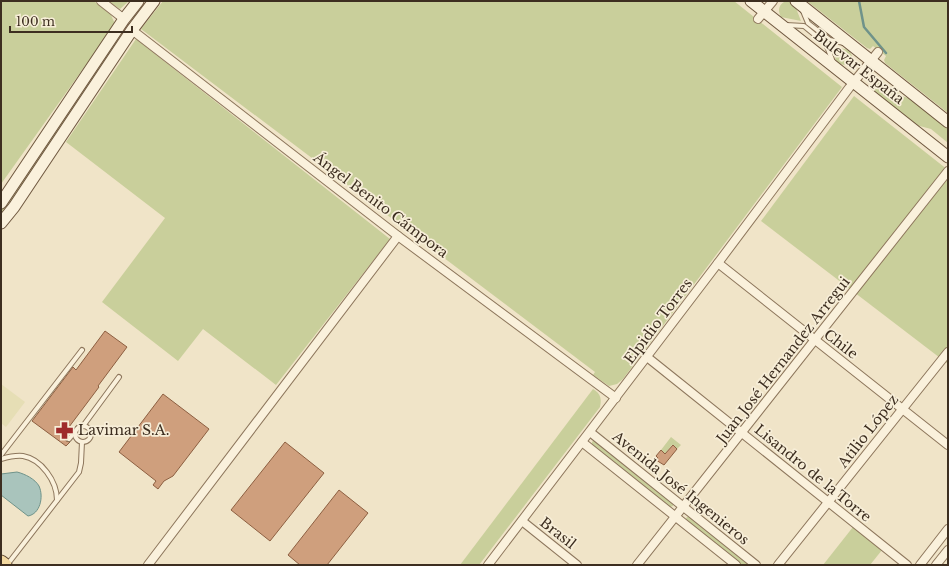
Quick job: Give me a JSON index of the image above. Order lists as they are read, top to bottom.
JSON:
{
  "streets": {
    "main road": ["Bulevar España"],
    "street": [
      "Ángel Benito Cámpora",
      "Elpidio Torres",
      "Chile",
      "Juan José Hernandez Arregui",
      "Atilio López",
      "Lisandro de la Torre",
      "Avenida José Ingenieros",
      "Brasil"
    ]
  },
  "crossings": [
    ["Bulevar España", "Elpidio Torres"],
    ["Ángel Benito Cámpora", "Elpidio Torres"],
    ["Elpidio Torres", "Chile"],
    ["Elpidio Torres", "Lisandro de la Torre"],
    ["Elpidio Torres", "Avenida José Ingenieros"],
    ["Elpidio Torres", "Brasil"],
    ["Chile", "Juan José Hernandez Arregui"],
    ["Chile", "Atilio López"],
    ["Juan José Hernandez Arregui", "Lisandro de la Torre"],
    ["Juan José Hernandez Arregui", "Avenida José Ingenieros"],
    ["Atilio López", "Lisandro de la Torre"]
  ],
  "places": {
    "pharmacy": ["Lavimar S.A."]
  },
  "scale_bar": "100 m"
}
